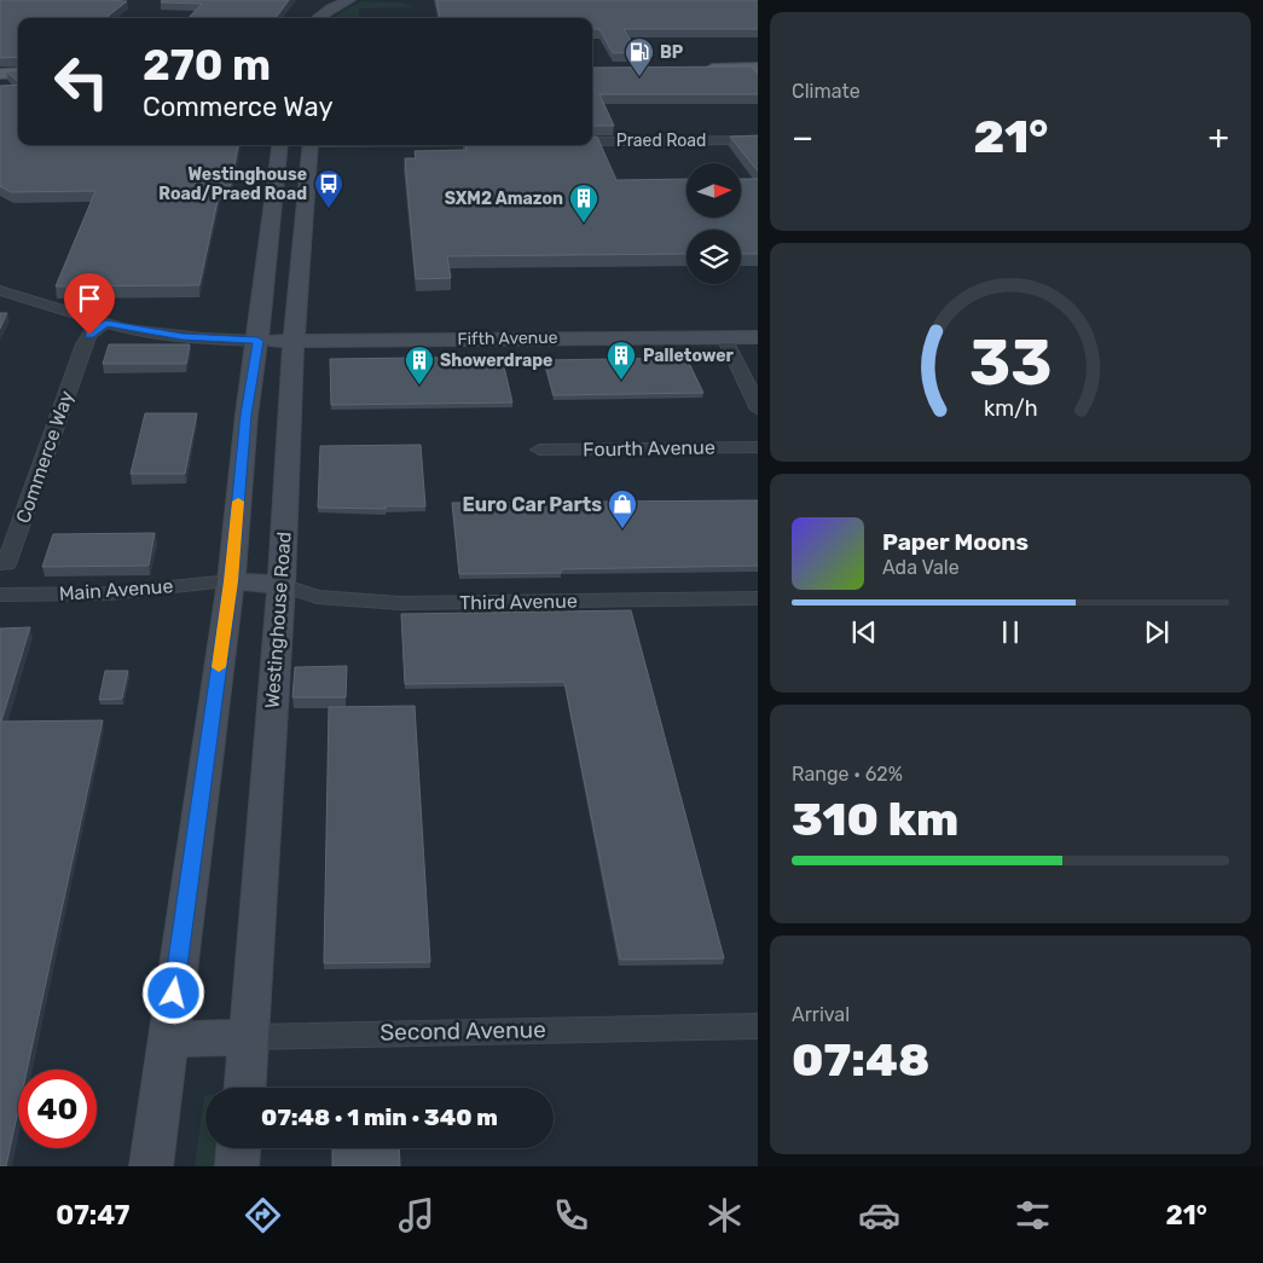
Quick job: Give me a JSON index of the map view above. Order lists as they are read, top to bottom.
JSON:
{
  "streets": {
    "street": [
      "Praed Road",
      "Fifth Avenue",
      "Fourth Avenue",
      "Commerce Way",
      "Main Avenue",
      "Third Avenue",
      "Westinghouse Road",
      "Second Avenue"
    ]
  },
  "crossings": [
    ["Fifth Avenue", "Westinghouse Road"],
    ["Third Avenue", "Westinghouse Road"],
    ["Westinghouse Road", "Second Avenue"]
  ],
  "places": {
    "fuel station": ["BP"],
    "bus stop": ["Westinghouse Road/Praed Road"],
    "building": ["SXM2 Amazon", "Palletower", "Showerdrape"],
    "shop": ["Euro Car Parts"]
  },
  "north": "right",
  "page": {
    "tile": [
      "Climate",
      ["Range · 62%", "310 km"],
      ["Arrival", "07:48"]
    ],
    "turn": ["270 m", "Commerce Way"],
    "heat": ["−", "21°", "+"],
    "song": ["Paper Moons", "Ada Vale"],
    "limit": "40",
    "trip": "07:48 · 1 min · 340 m",
    "tabs": ["07:47", "21°"],
    "gauge": ["33", "km/h"]
  }
}
